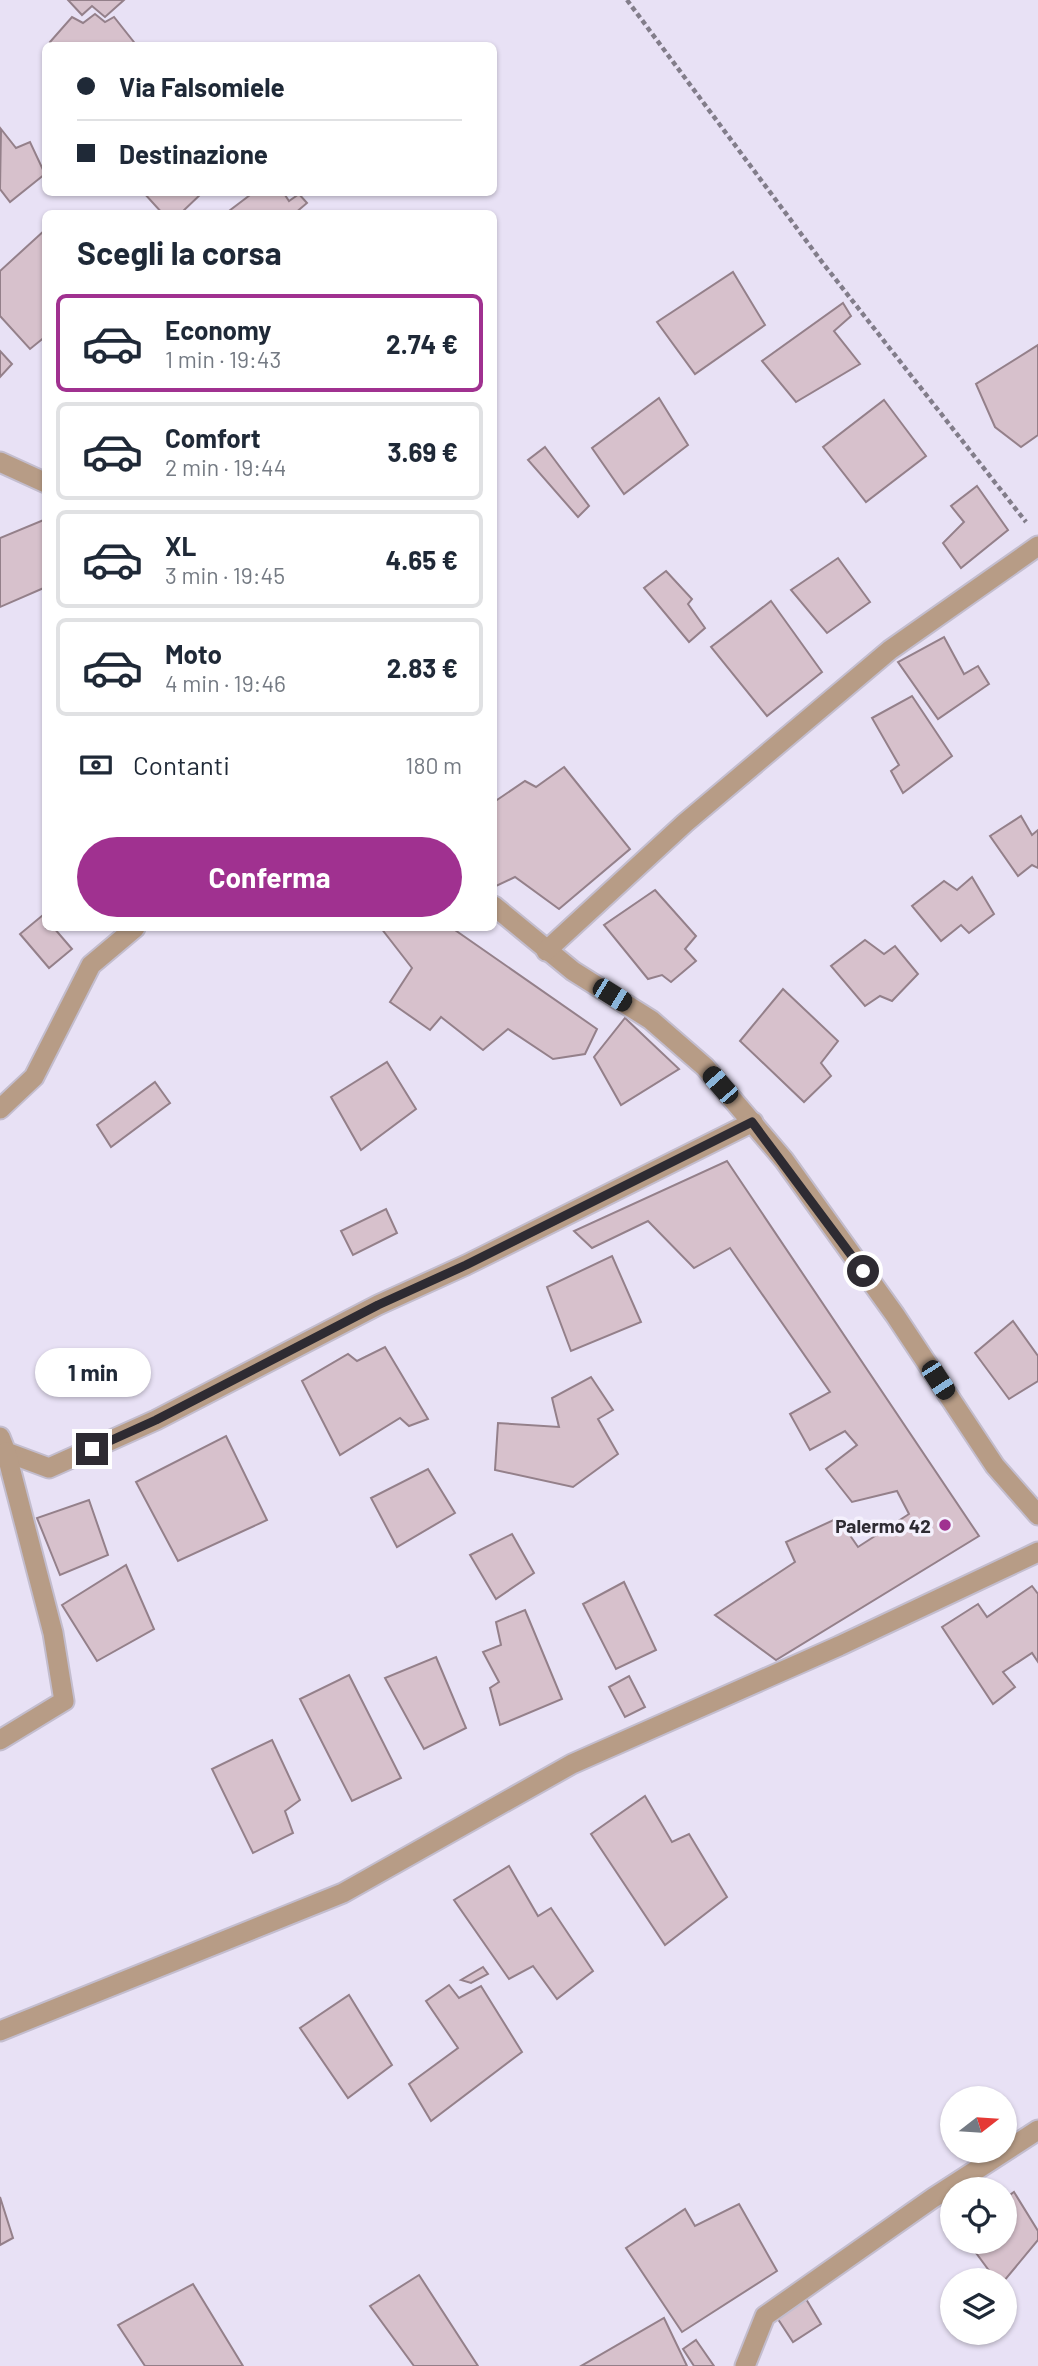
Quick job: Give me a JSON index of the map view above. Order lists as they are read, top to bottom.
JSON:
{
  "places": ["Palermo 42"],
  "north": "right",
  "page": {
    "banner": ["Via Falsomiele", "Destinazione"],
    "heading": "Scegli la corsa",
    "list": [
      {
        "name": "Economy",
        "note": "1 min · 19:43",
        "value": "2.74 €"
      },
      {
        "name": "Comfort",
        "note": "2 min · 19:44",
        "value": "3.69 €"
      },
      {
        "name": "XL",
        "note": "3 min · 19:45",
        "value": "4.65 €"
      },
      {
        "name": "Moto",
        "note": "4 min · 19:46",
        "value": "2.83 €"
      }
    ],
    "pay": ["Contanti", "180 m"],
    "buttons": "Conferma",
    "bubble": "1 min"
  }
}
